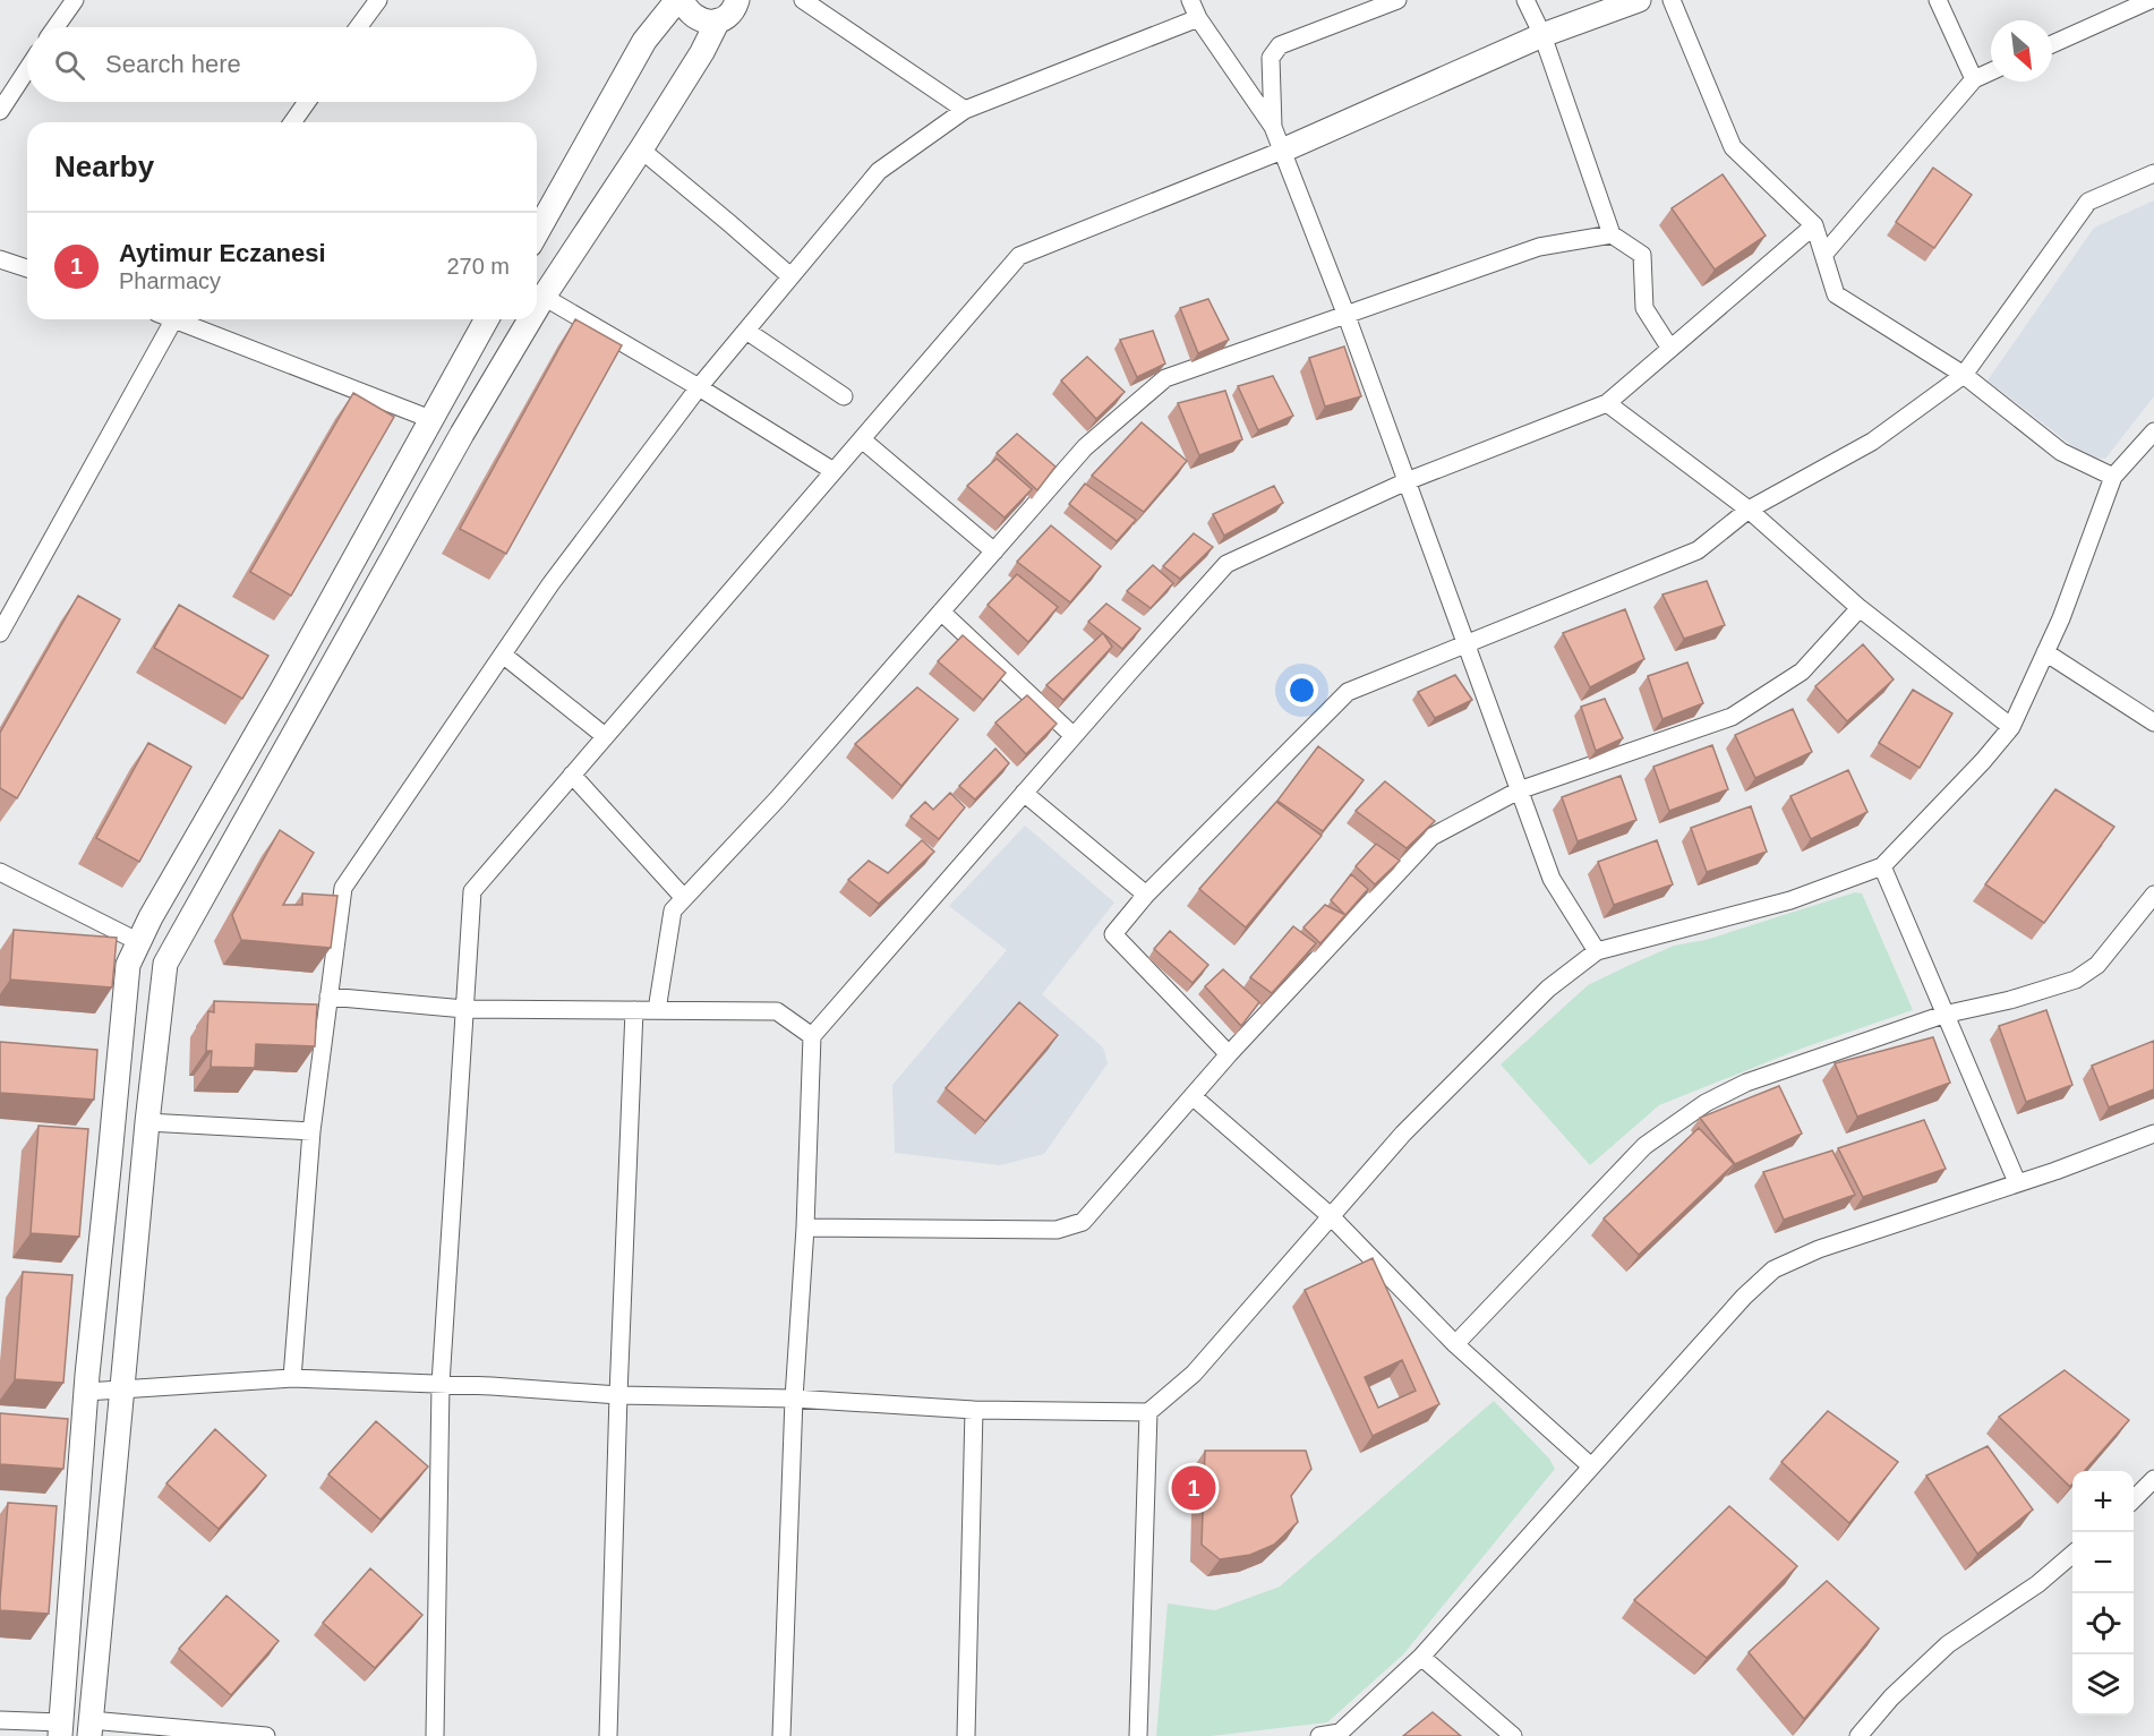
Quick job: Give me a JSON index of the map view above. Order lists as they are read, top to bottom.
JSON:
{
  "north": "bottom right",
  "page": {
    "search": "Search here",
    "heading": "Nearby",
    "list": [
      {
        "mark": "1",
        "name": "Aytimur Eczanesi",
        "note": "Pharmacy",
        "value": "270 m"
      }
    ],
    "pins": "1",
    "map_buttons": ["+", "−"]
  }
}
